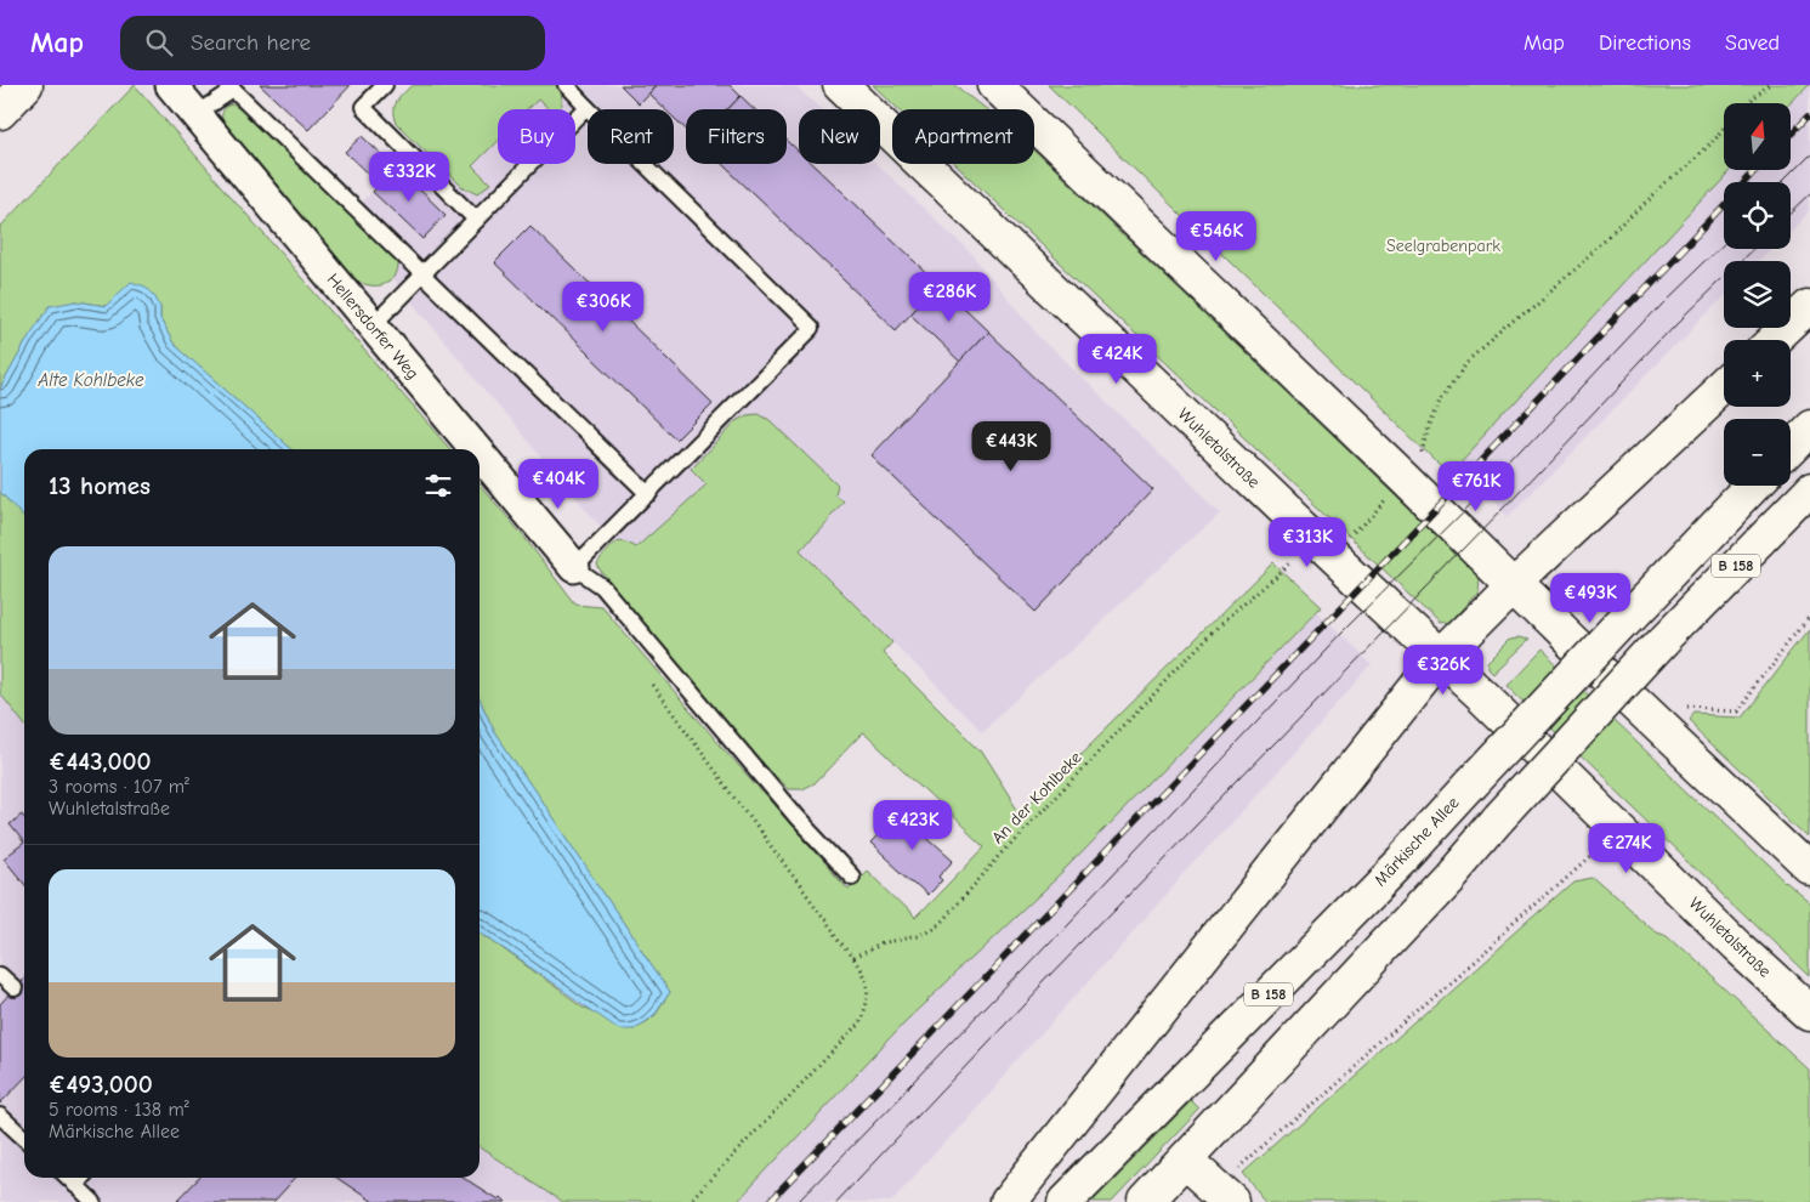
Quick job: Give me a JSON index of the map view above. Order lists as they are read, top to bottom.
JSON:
{
  "streets": {
    "main road": ["Wuhletalstraße", "B 158", "Märkische Allee"],
    "street": ["Hellersdorfer Weg"],
    "path": ["An der Kohlbeke"]
  },
  "crossings": [
    ["Wuhletalstraße", "An der Kohlbeke"]
  ],
  "water": ["Alte Kohlbeke"],
  "parks": ["Seelgrabenpark"],
  "north": "top",
  "page": {
    "header": "Map",
    "search": "Search here",
    "nav": ["Map", "Directions", "Saved"],
    "map_buttons": ["+", "−"],
    "chip": [
      "Buy",
      "Rent",
      "Filters",
      "New",
      "Apartment"
    ],
    "price": [
      "€332K",
      "€546K",
      "€286K",
      "€306K",
      "€424K",
      "€443K",
      "€404K",
      "€761K",
      "€313K",
      "€493K",
      "€326K",
      "€423K",
      "€274K"
    ],
    "heading": "13 homes",
    "list": [
      {
        "name": "€443,000",
        "note": "3 rooms · 107 m² · Wuhletalstraße"
      },
      {
        "name": "€493,000",
        "note": "5 rooms · 138 m² · Märkische Allee"
      }
    ]
  }
}
